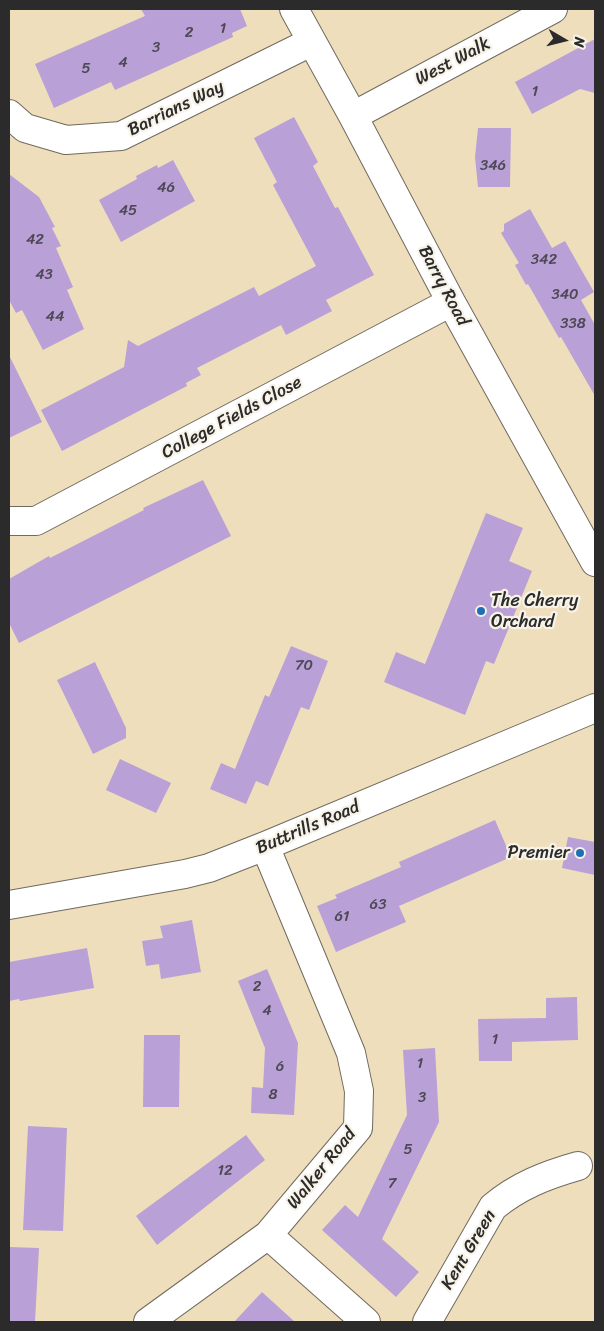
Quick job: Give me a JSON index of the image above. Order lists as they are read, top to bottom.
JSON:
{
  "streets": {
    "street": [
      "West Walk",
      "Barrians Way",
      "Barry Road",
      "College Fields Close",
      "Buttrills Road",
      "Walker Road",
      "Kent Green"
    ]
  },
  "crossings": [
    ["West Walk", "Barry Road"],
    ["Barrians Way", "Barry Road"],
    ["Barry Road", "College Fields Close"],
    ["Buttrills Road", "Walker Road"]
  ],
  "places": ["The Cherry Orchard", "Premier"],
  "house_numbers": [
    "1",
    "2",
    "3",
    "4",
    "5",
    "1",
    "346",
    "46",
    "45",
    "42",
    "342",
    "43",
    "340",
    "44",
    "338",
    "70",
    "63",
    "61",
    "2",
    "4",
    "1",
    "1",
    "6",
    "8",
    "3",
    "5",
    "12",
    "7"
  ],
  "north": "right"
}
